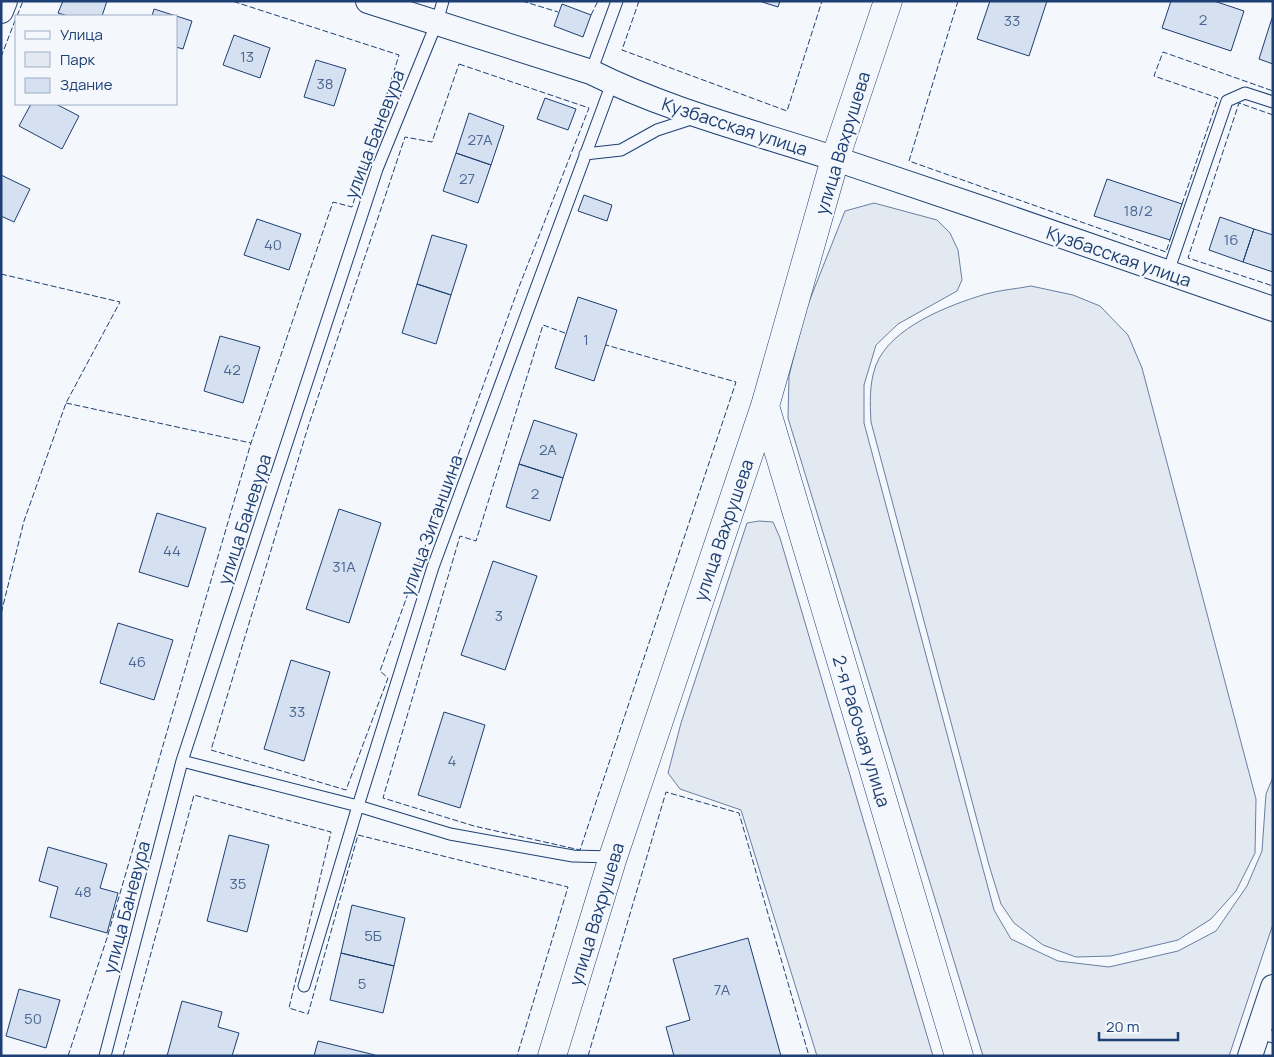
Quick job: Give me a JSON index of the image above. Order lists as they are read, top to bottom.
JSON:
{
  "streets": {
    "main road": ["улица Вахрушева", "2-я Рабочая улица"],
    "street": ["Кузбасская улица"],
    "lane": ["улица Баневура", "улица Зиганшина"]
  },
  "crossings": [
    ["Кузбасская улица", "улица Баневура"],
    ["Кузбасская улица", "улица Вахрушева"],
    ["Кузбасская улица", "улица Зиганшина"],
    ["улица Вахрушева", "2-я Рабочая улица"]
  ],
  "house_numbers": [
    "2",
    "33",
    "13",
    "38",
    "27А",
    "27",
    "18/2",
    "16",
    "40",
    "1",
    "42",
    "2А",
    "2",
    "44",
    "31А",
    "3",
    "46",
    "33",
    "4",
    "35",
    "48",
    "5Б",
    "5",
    "7А",
    "50"
  ],
  "legend": ["Улица", "Парк", "Здание"],
  "scale_bar": "20 m"
}
